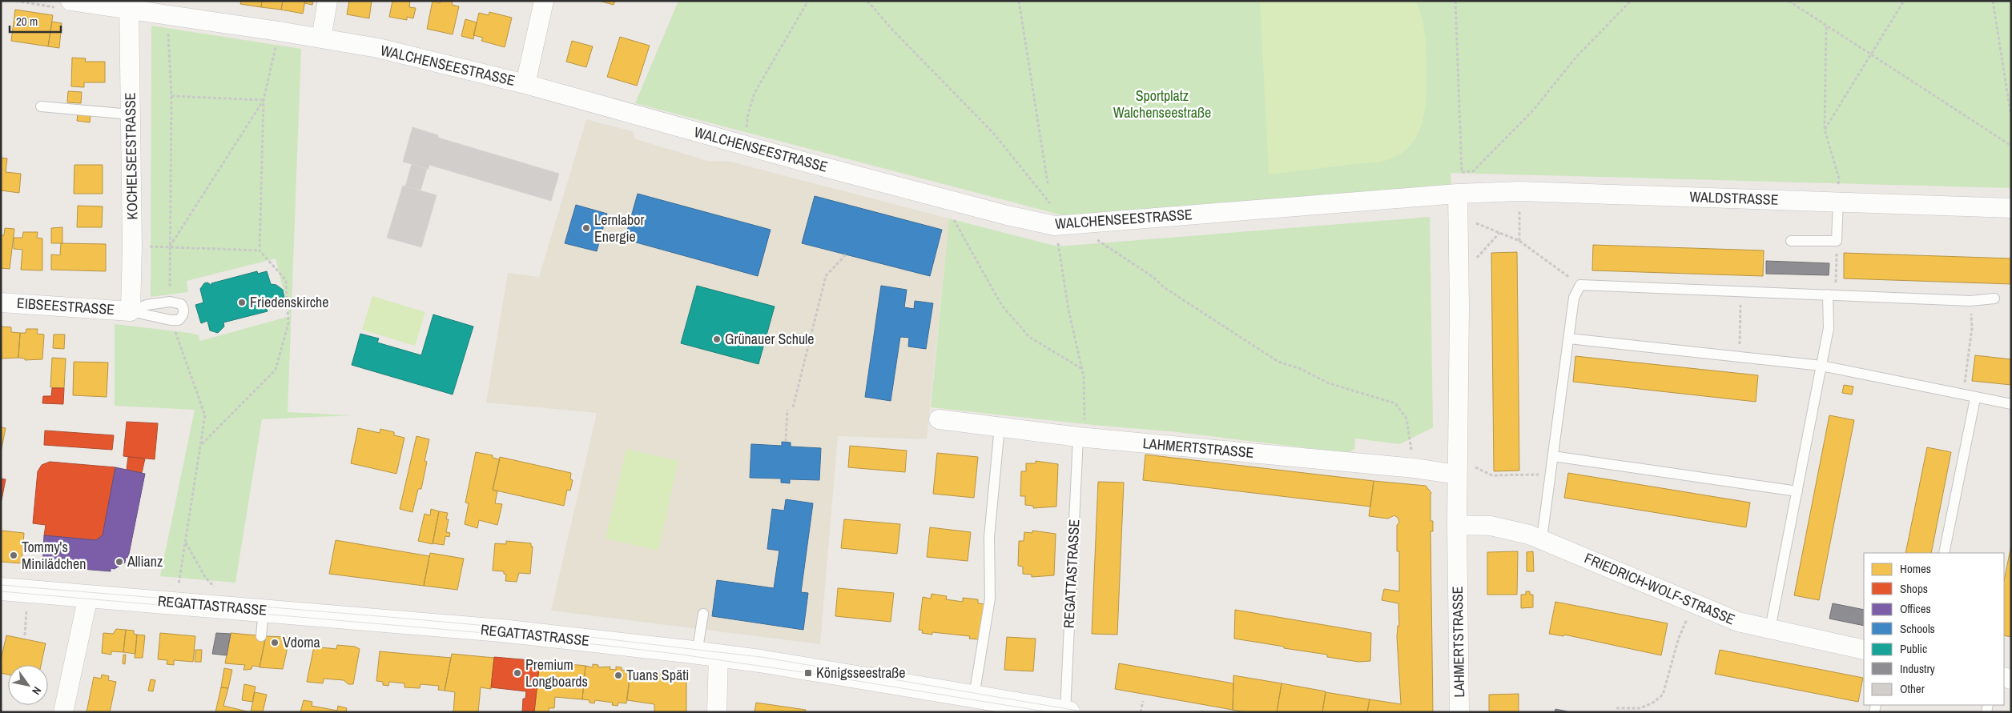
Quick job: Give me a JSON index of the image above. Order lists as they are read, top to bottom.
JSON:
{
  "streets": {
    "main road": ["REGATTASTRASSE"],
    "street": [
      "WALCHENSEESTRASSE",
      "KOCHELSEESTRASSE",
      "WALDSTRASSE",
      "EIBSEESTRASSE",
      "LAHMERTSTRASSE",
      "FRIEDRICH-WOLF-STRASSE"
    ]
  },
  "crossings": [
    ["WALCHENSEESTRASSE", "KOCHELSEESTRASSE"],
    ["WALCHENSEESTRASSE", "WALDSTRASSE"],
    ["WALCHENSEESTRASSE", "LAHMERTSTRASSE"],
    ["KOCHELSEESTRASSE", "EIBSEESTRASSE"],
    ["WALDSTRASSE", "LAHMERTSTRASSE"],
    ["LAHMERTSTRASSE", "REGATTASTRASSE"],
    ["LAHMERTSTRASSE", "FRIEDRICH-WOLF-STRASSE"]
  ],
  "parks": ["Sportplatz Walchenseestraße"],
  "places": {
    "other": [
      "Lernlabor Energie",
      "Friedenskirche",
      "Grünauer Schule",
      "Tommy's Minilädchen",
      "Allianz",
      "Vdoma",
      "Premium Longboards",
      "Tuans Späti"
    ],
    "transit": ["Königsseestraße"]
  },
  "legend": [
    "Homes",
    "Shops",
    "Offices",
    "Schools",
    "Public",
    "Industry",
    "Other"
  ],
  "scale_bar": "20 m",
  "north": "bottom right"
}
